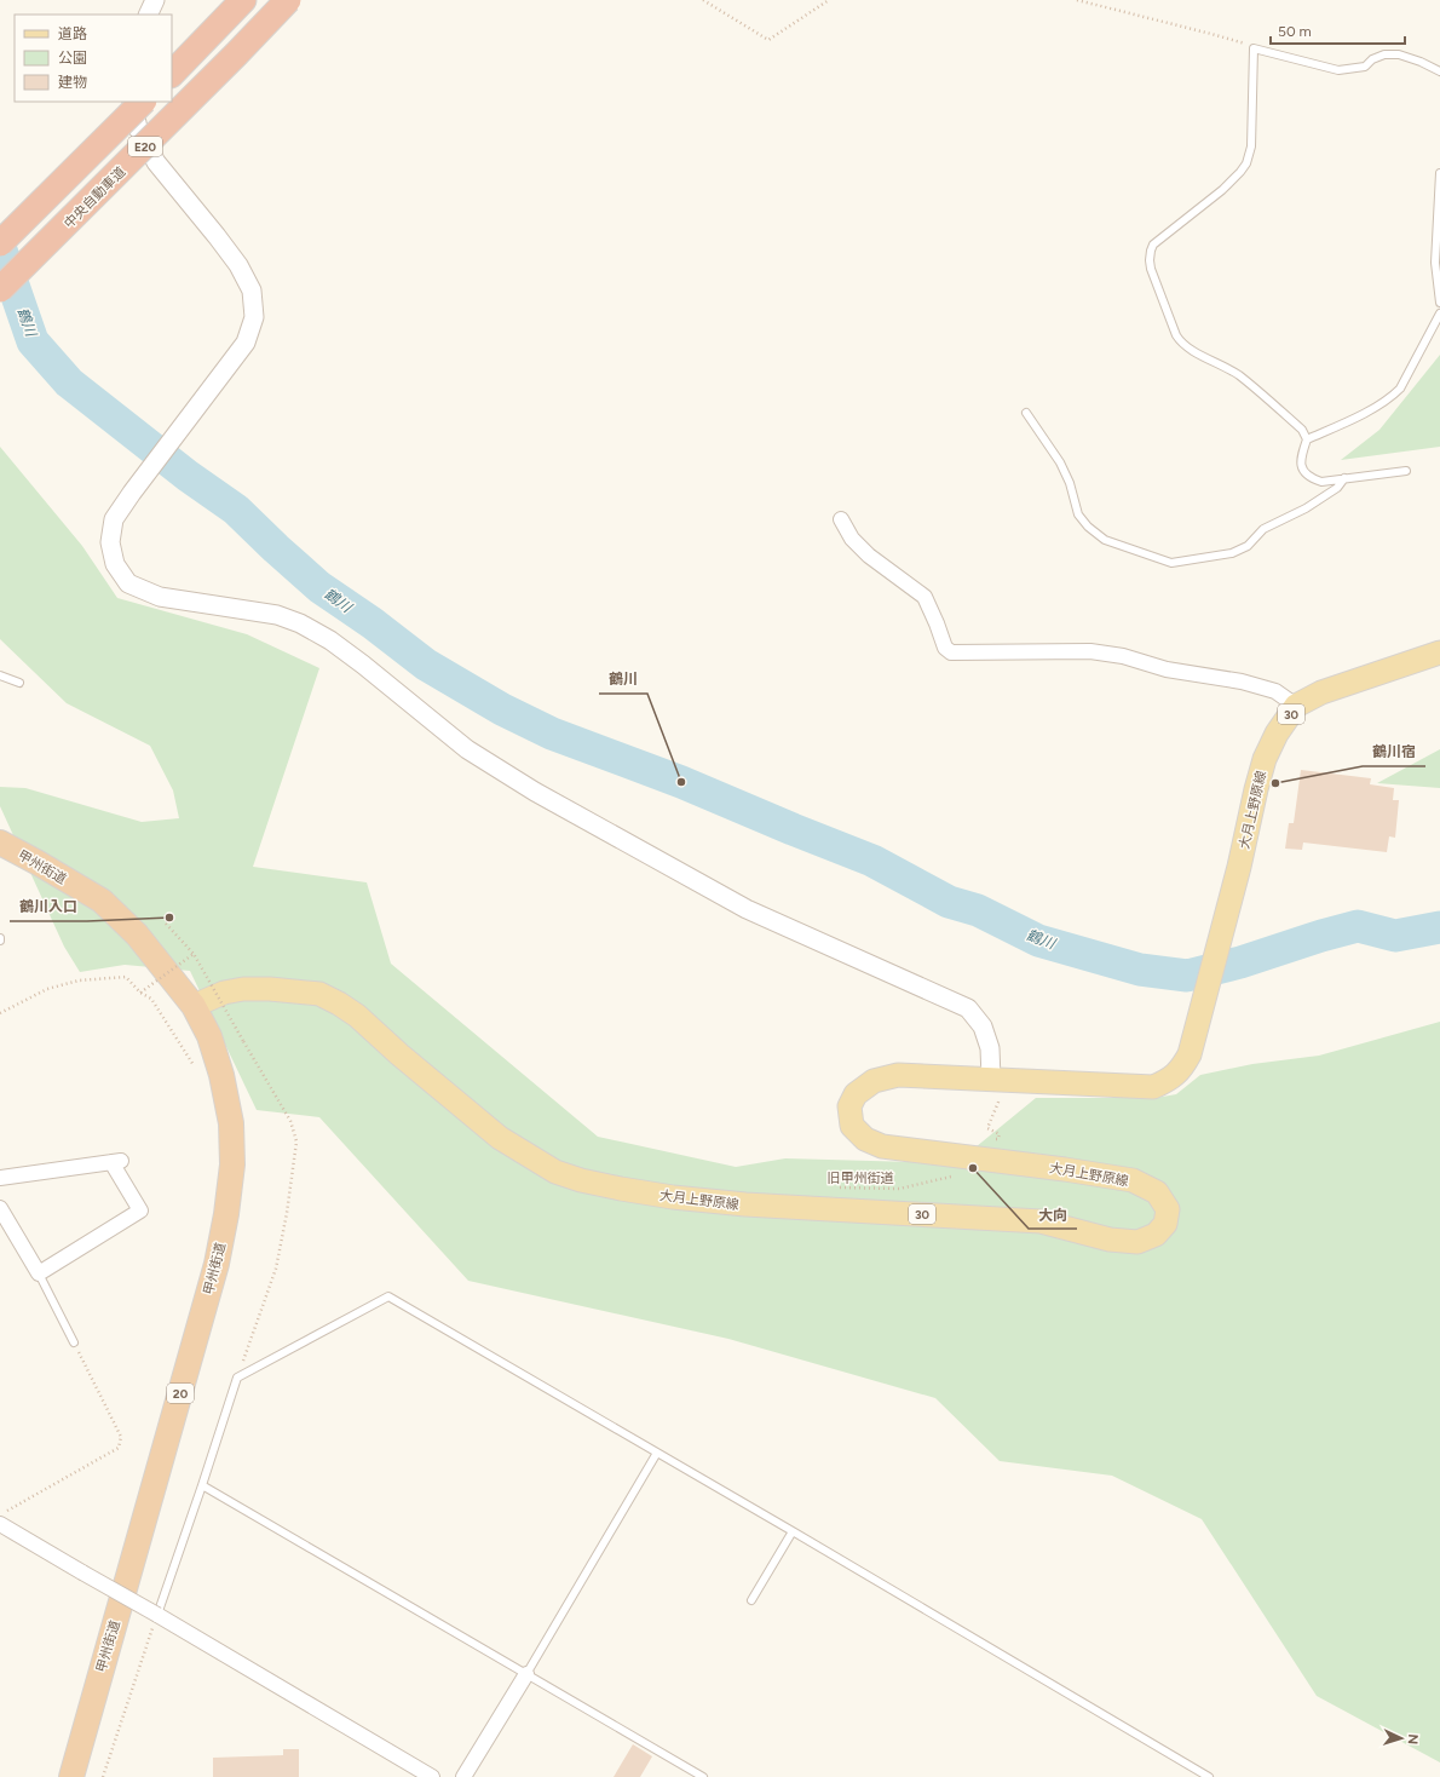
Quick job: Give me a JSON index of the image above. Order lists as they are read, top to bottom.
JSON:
{
  "streets": {
    "highway": [
      "E20",
      "中央自動車道",
      "甲州街道",
      "20"
    ],
    "main road": ["30", "大月上野原線"],
    "path": ["旧甲州街道"]
  },
  "crossings": [
    ["大月上野原線", "甲州街道"]
  ],
  "water": ["鶴川"],
  "places": [
    "鶴川",
    "鶴川宿",
    "鶴川入口",
    "大向"
  ],
  "legend": ["道路", "公園", "建物"],
  "scale_bar": "50 m",
  "north": "right"
}
